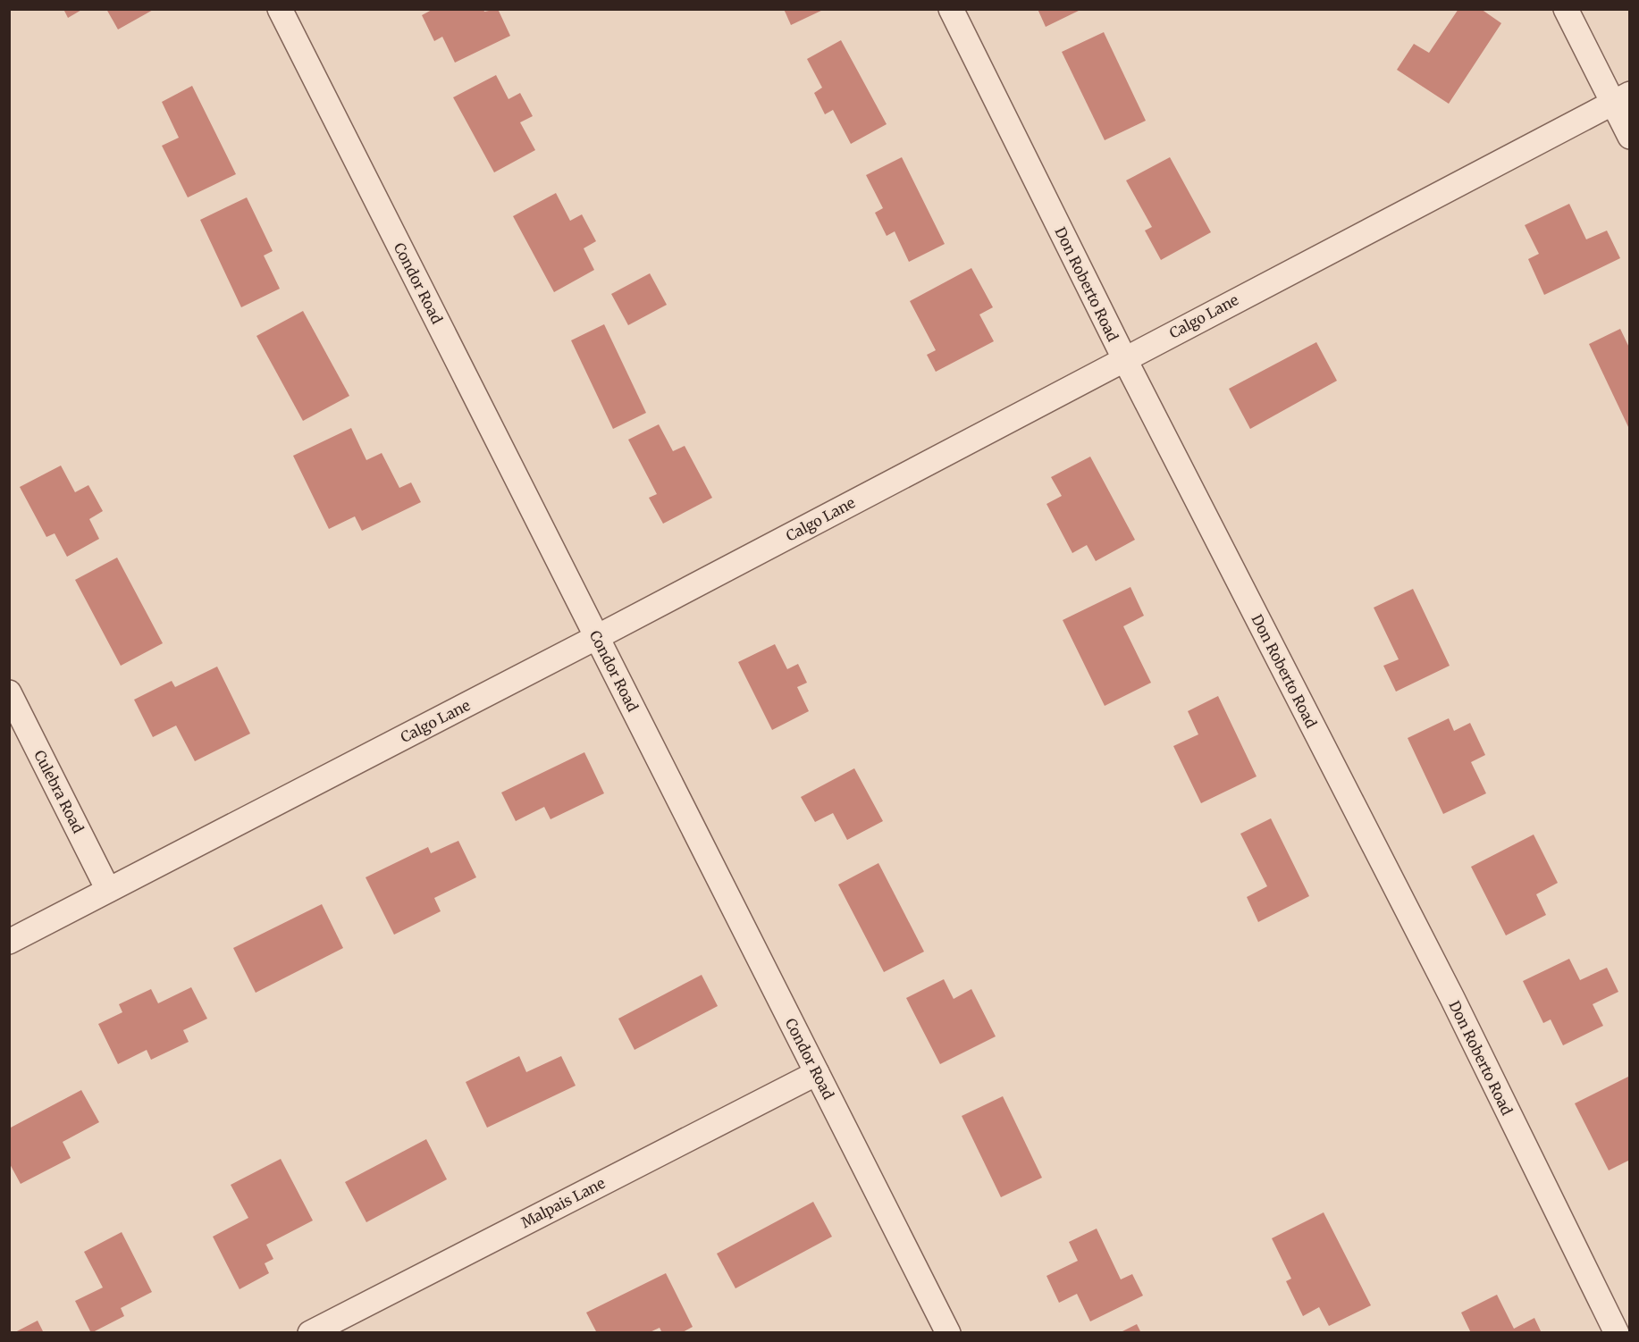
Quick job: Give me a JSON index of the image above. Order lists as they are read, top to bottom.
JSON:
{
  "streets": {
    "street": [
      "Condor Road",
      "Don Roberto Road",
      "Calgo Lane",
      "Culebra Road",
      "Malpais Lane"
    ]
  },
  "crossings": [
    ["Condor Road", "Calgo Lane"],
    ["Condor Road", "Malpais Lane"],
    ["Don Roberto Road", "Calgo Lane"],
    ["Calgo Lane", "Culebra Road"]
  ]
}
